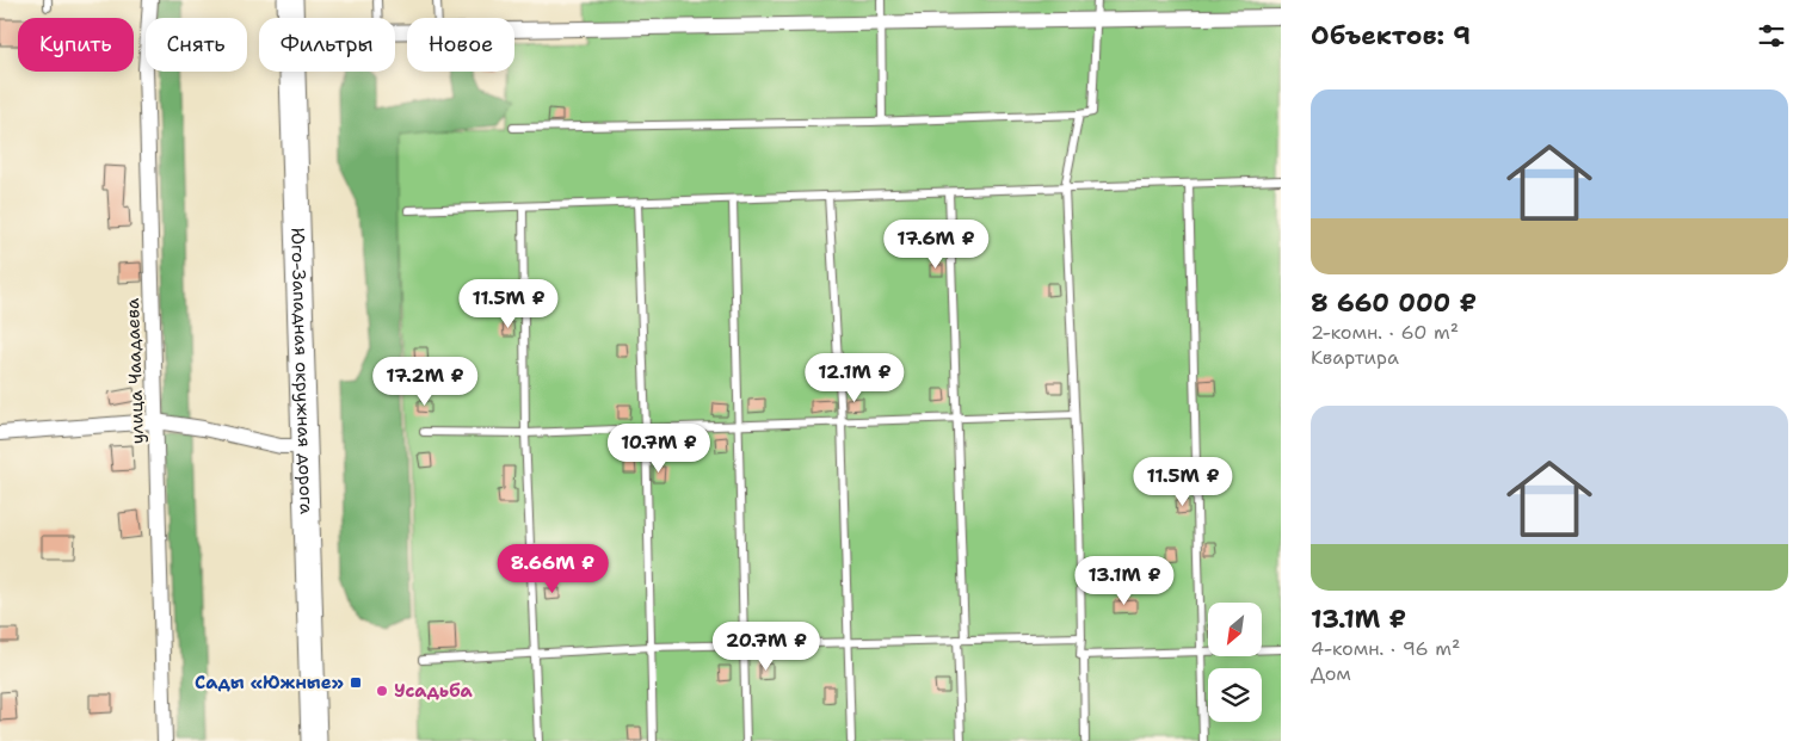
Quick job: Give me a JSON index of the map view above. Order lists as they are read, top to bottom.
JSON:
{
  "streets": {
    "highway": ["Юго-Западная окружная дорога"],
    "street": ["улица Чаадаева"]
  },
  "places": {
    "transit": ["Сады «Южные»"],
    "other": ["Усадьба"]
  },
  "north": "bottom left",
  "page": {
    "heading": "Объектов: 9",
    "chip": [
      "Купить",
      "Снять",
      "Фильтры",
      "Новое"
    ],
    "list": [
      {
        "name": "8 660 000 ₽",
        "note": "2-комн. · 60 m² · Квартира"
      },
      {
        "name": "13.1M ₽",
        "note": "4-комн. · 96 m² · Дом"
      }
    ],
    "price": [
      "17.6M ₽",
      "11.5M ₽",
      "12.1M ₽",
      "17.2M ₽",
      "10.7M ₽",
      "11.5M ₽",
      "8.66M ₽",
      "13.1M ₽",
      "20.7M ₽"
    ]
  }
}
